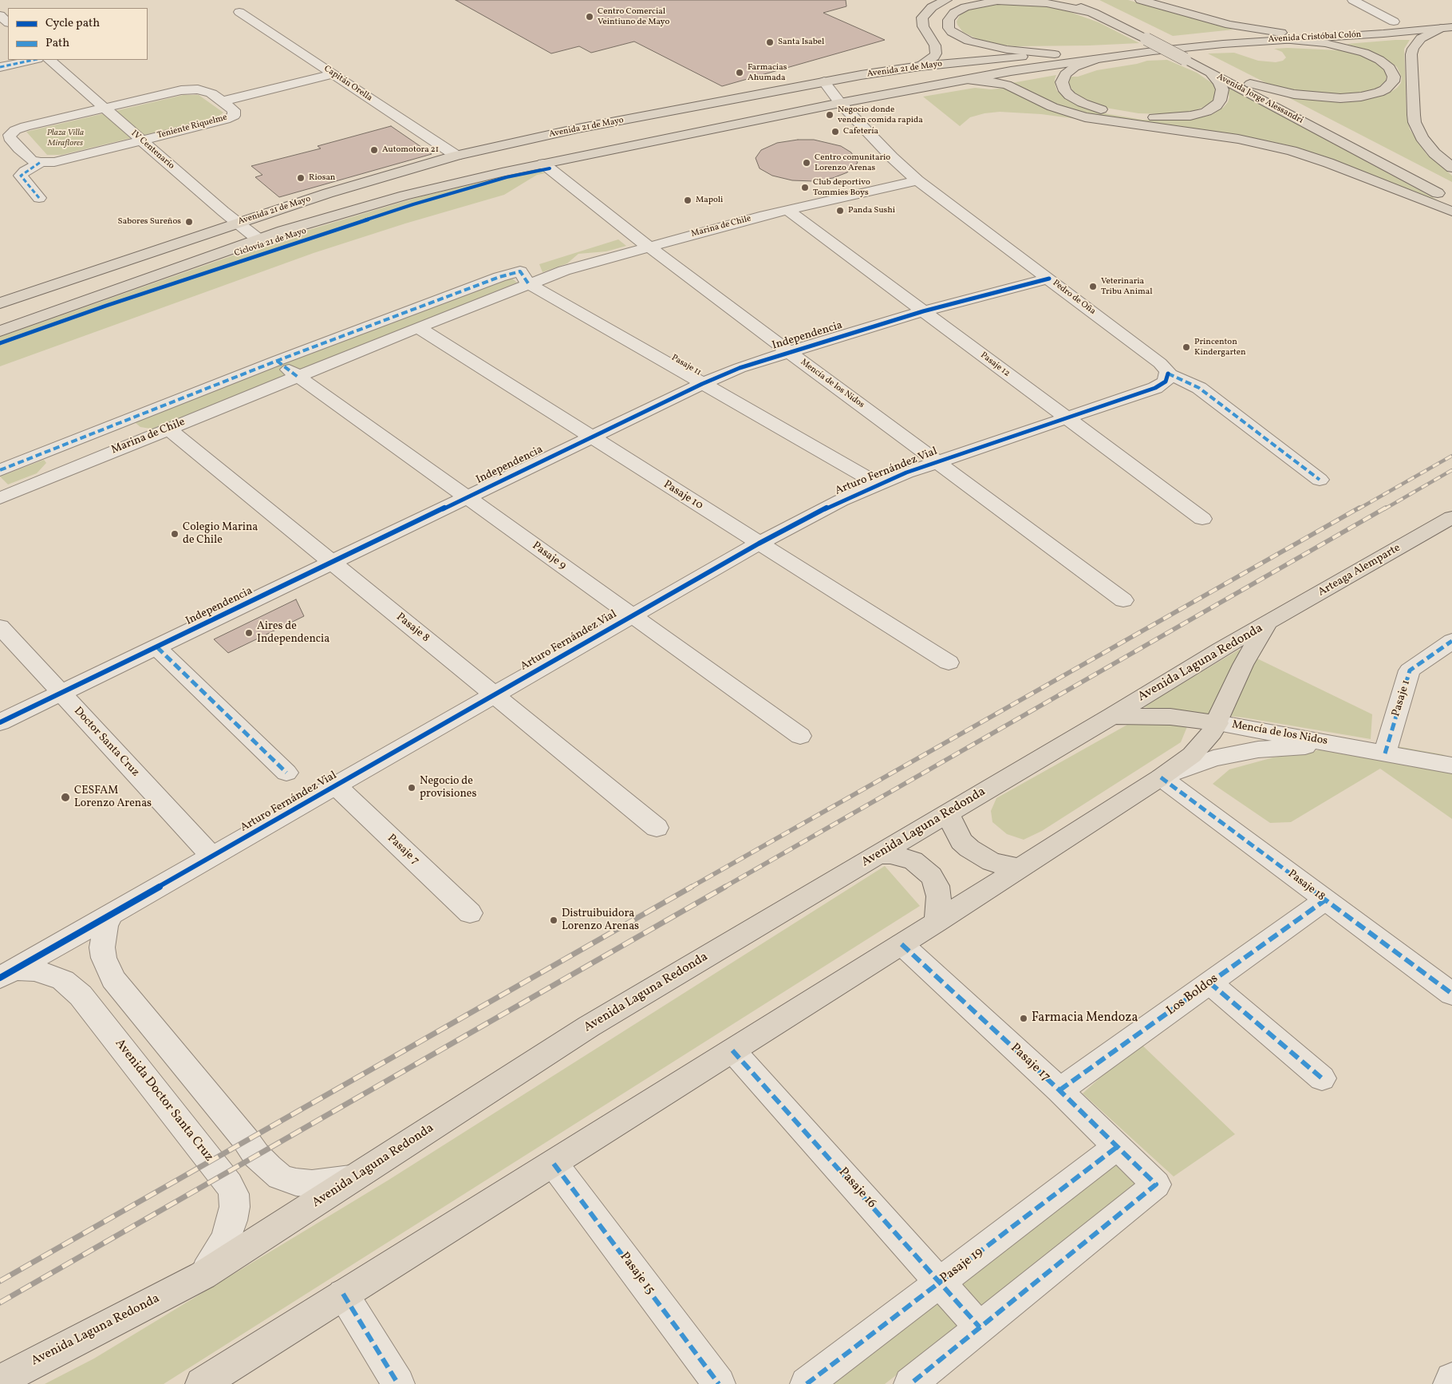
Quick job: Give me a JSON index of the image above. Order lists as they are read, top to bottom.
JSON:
{
  "streets": {
    "main road": [
      "Avenida Cristóbal Colón",
      "Avenida 21 de Mayo",
      "Avenida Jorge Alessandri",
      "Arteaga Alemparte",
      "Avenida Laguna Redonda"
    ],
    "street": [
      "Capitán Orella",
      "Teniente Riquelme",
      "IV Centenario",
      "Marina de Chile",
      "Pedro de Oña",
      "Independencia",
      "Pasaje 12",
      "Pasaje 11",
      "Mencía de los Nidos",
      "Arturo Fernández Vial",
      "Pasaje 10",
      "Pasaje 9",
      "Pasaje 8",
      "Pasaje 1",
      "Doctor Santa Cruz",
      "Pasaje 7",
      "Pasaje 18",
      "Los Boldos",
      "Pasaje 17",
      "Avenida Doctor Santa Cruz",
      "Pasaje 16",
      "Pasaje 19",
      "Pasaje 15"
    ],
    "cycle path": ["Ciclovía 21 de Mayo"]
  },
  "crossings": [
    ["Avenida Cristóbal Colón", "Avenida 21 de Mayo"],
    ["Avenida 21 de Mayo", "Capitán Orella"],
    ["Avenida 21 de Mayo", "IV Centenario"],
    ["Avenida 21 de Mayo", "Pedro de Oña"],
    ["Avenida 21 de Mayo", "Mencía de los Nidos"],
    ["Capitán Orella", "Teniente Riquelme"],
    ["Teniente Riquelme", "IV Centenario"],
    ["Marina de Chile", "Pedro de Oña"],
    ["Marina de Chile", "Pasaje 12"],
    ["Marina de Chile", "Pasaje 11"],
    ["Marina de Chile", "Mencía de los Nidos"],
    ["Marina de Chile", "Pasaje 10"],
    ["Marina de Chile", "Pasaje 9"],
    ["Marina de Chile", "Pasaje 8"],
    ["Pedro de Oña", "Independencia"],
    ["Pedro de Oña", "Arturo Fernández Vial"],
    ["Independencia", "Pasaje 12"],
    ["Independencia", "Pasaje 11"],
    ["Independencia", "Mencía de los Nidos"],
    ["Independencia", "Pasaje 10"],
    ["Independencia", "Pasaje 9"],
    ["Independencia", "Pasaje 8"],
    ["Independencia", "Doctor Santa Cruz"],
    ["Pasaje 12", "Arturo Fernández Vial"],
    ["Pasaje 11", "Arturo Fernández Vial"],
    ["Mencía de los Nidos", "Arturo Fernández Vial"],
    ["Mencía de los Nidos", "Avenida Laguna Redonda"],
    ["Mencía de los Nidos", "Pasaje 1"],
    ["Mencía de los Nidos", "Pasaje 18"],
    ["Arturo Fernández Vial", "Pasaje 10"],
    ["Arturo Fernández Vial", "Pasaje 9"],
    ["Arturo Fernández Vial", "Pasaje 8"],
    ["Arturo Fernández Vial", "Doctor Santa Cruz"],
    ["Arturo Fernández Vial", "Pasaje 7"],
    ["Arturo Fernández Vial", "Avenida Doctor Santa Cruz"],
    ["Arteaga Alemparte", "Avenida Laguna Redonda"],
    ["Avenida Laguna Redonda", "Pasaje 18"],
    ["Avenida Laguna Redonda", "Pasaje 17"],
    ["Avenida Laguna Redonda", "Avenida Doctor Santa Cruz"],
    ["Avenida Laguna Redonda", "Pasaje 16"],
    ["Avenida Laguna Redonda", "Pasaje 15"],
    ["Pasaje 18", "Los Boldos"],
    ["Los Boldos", "Pasaje 17"],
    ["Pasaje 17", "Pasaje 16"],
    ["Pasaje 17", "Pasaje 19"],
    ["Pasaje 16", "Pasaje 19"]
  ],
  "parks": ["Plaza Villa Miraflores"],
  "places": [
    "Centro Comercial Veintiuno de Mayo",
    "Santa Isabel",
    "Farmacias Ahumada",
    "Negocio donde venden comida rapida",
    "Cafetería",
    "Automotora 21",
    "Centro comunitario Lorenzo Arenas",
    "Riosan",
    "Club deportivo Tommies Boys",
    "Mapoli",
    "Panda Sushi",
    "Sabores Sureños",
    "Veterinaria Tribu Animal",
    "Princenton Kindergarten",
    "Colegio Marina de Chile",
    "Aires de Independencia",
    "Negocio de provisiones",
    "CESFAM Lorenzo Arenas",
    "Distruibuidora Lorenzo Arenas",
    "Farmacia Mendoza"
  ],
  "legend": ["Cycle path", "Path"]
}
